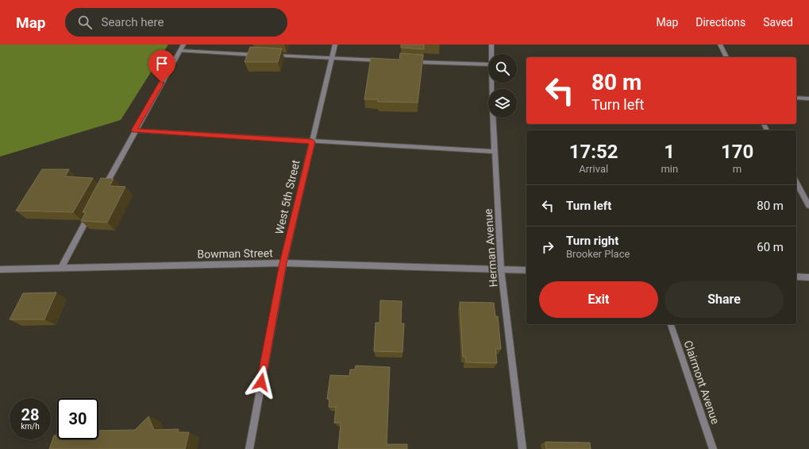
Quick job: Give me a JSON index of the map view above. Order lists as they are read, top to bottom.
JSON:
{
  "streets": {
    "street": [
      "West 5th Street",
      "Herman Avenue",
      "Bowman Street",
      "Clairmont Avenue"
    ]
  },
  "crossings": [
    ["West 5th Street", "Bowman Street"],
    ["Herman Avenue", "Bowman Street"]
  ],
  "page": {
    "header": "Map",
    "search": "Search here",
    "nav": ["Map", "Directions", "Saved"],
    "turn": ["80 m", "Turn left"],
    "eta": [
      "17:52",
      "Arrival",
      "1",
      "min",
      "170",
      "m"
    ],
    "list": [
      {
        "name": "Turn left",
        "value": "80 m"
      },
      {
        "name": "Turn right",
        "note": "Brooker Place",
        "value": "60 m"
      }
    ],
    "buttons": ["Exit", "Share"],
    "speed": "28 km/h",
    "limit": "30"
  }
}
